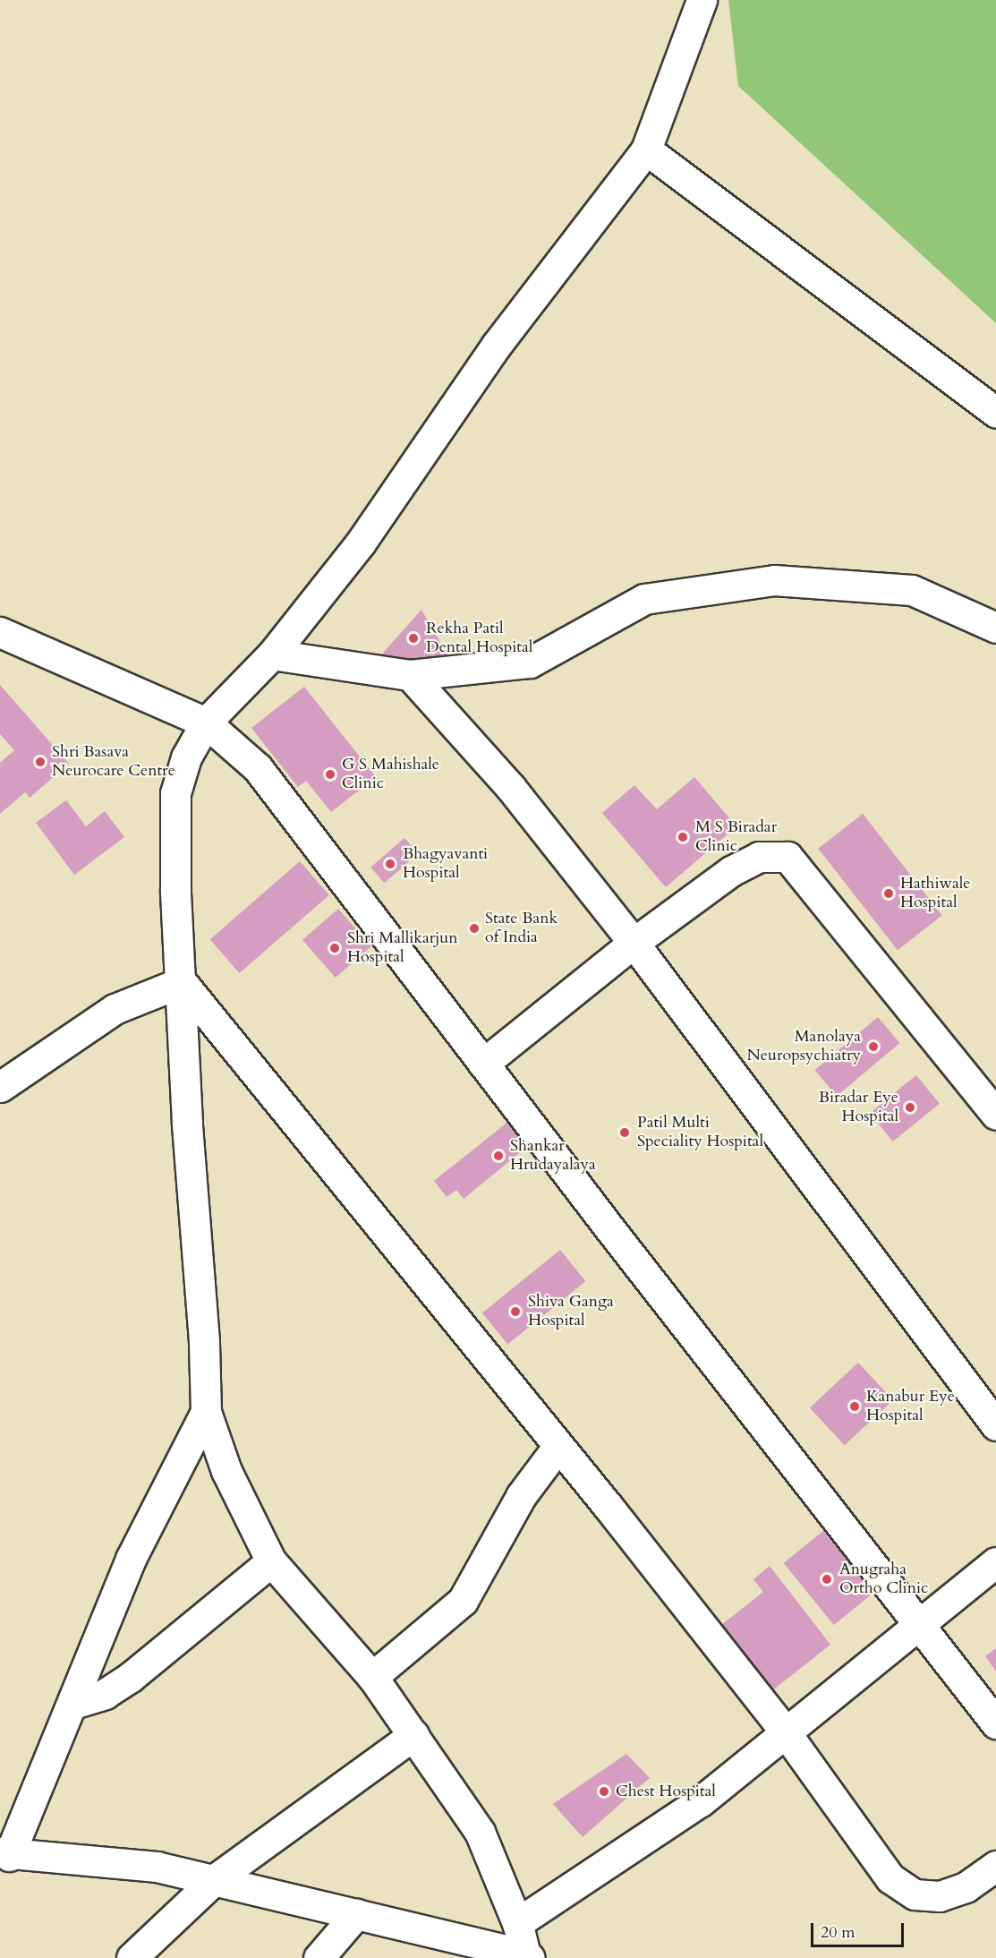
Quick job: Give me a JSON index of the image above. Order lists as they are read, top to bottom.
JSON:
{
  "places": [
    "Rekha Patil Dental Hospital",
    "Shri Basava Neurocare Centre",
    "G S Mahishale Clinic",
    "M S Biradar Clinic",
    "Bhagyavanti Hospital",
    "Hathiwale Hospital",
    "State Bank of India",
    "Shri Mallikarjun Hospital",
    "Manolaya Neuropsychiatry",
    "Biradar Eye Hospital",
    "Patil Multi Speciality Hospital",
    "Shankar Hrudayalaya",
    "Shiva Ganga Hospital",
    "Kanabur Eye Hospital",
    "Anugraha Ortho Clinic",
    "Chest Hospital"
  ],
  "scale_bar": "20 m"
}
